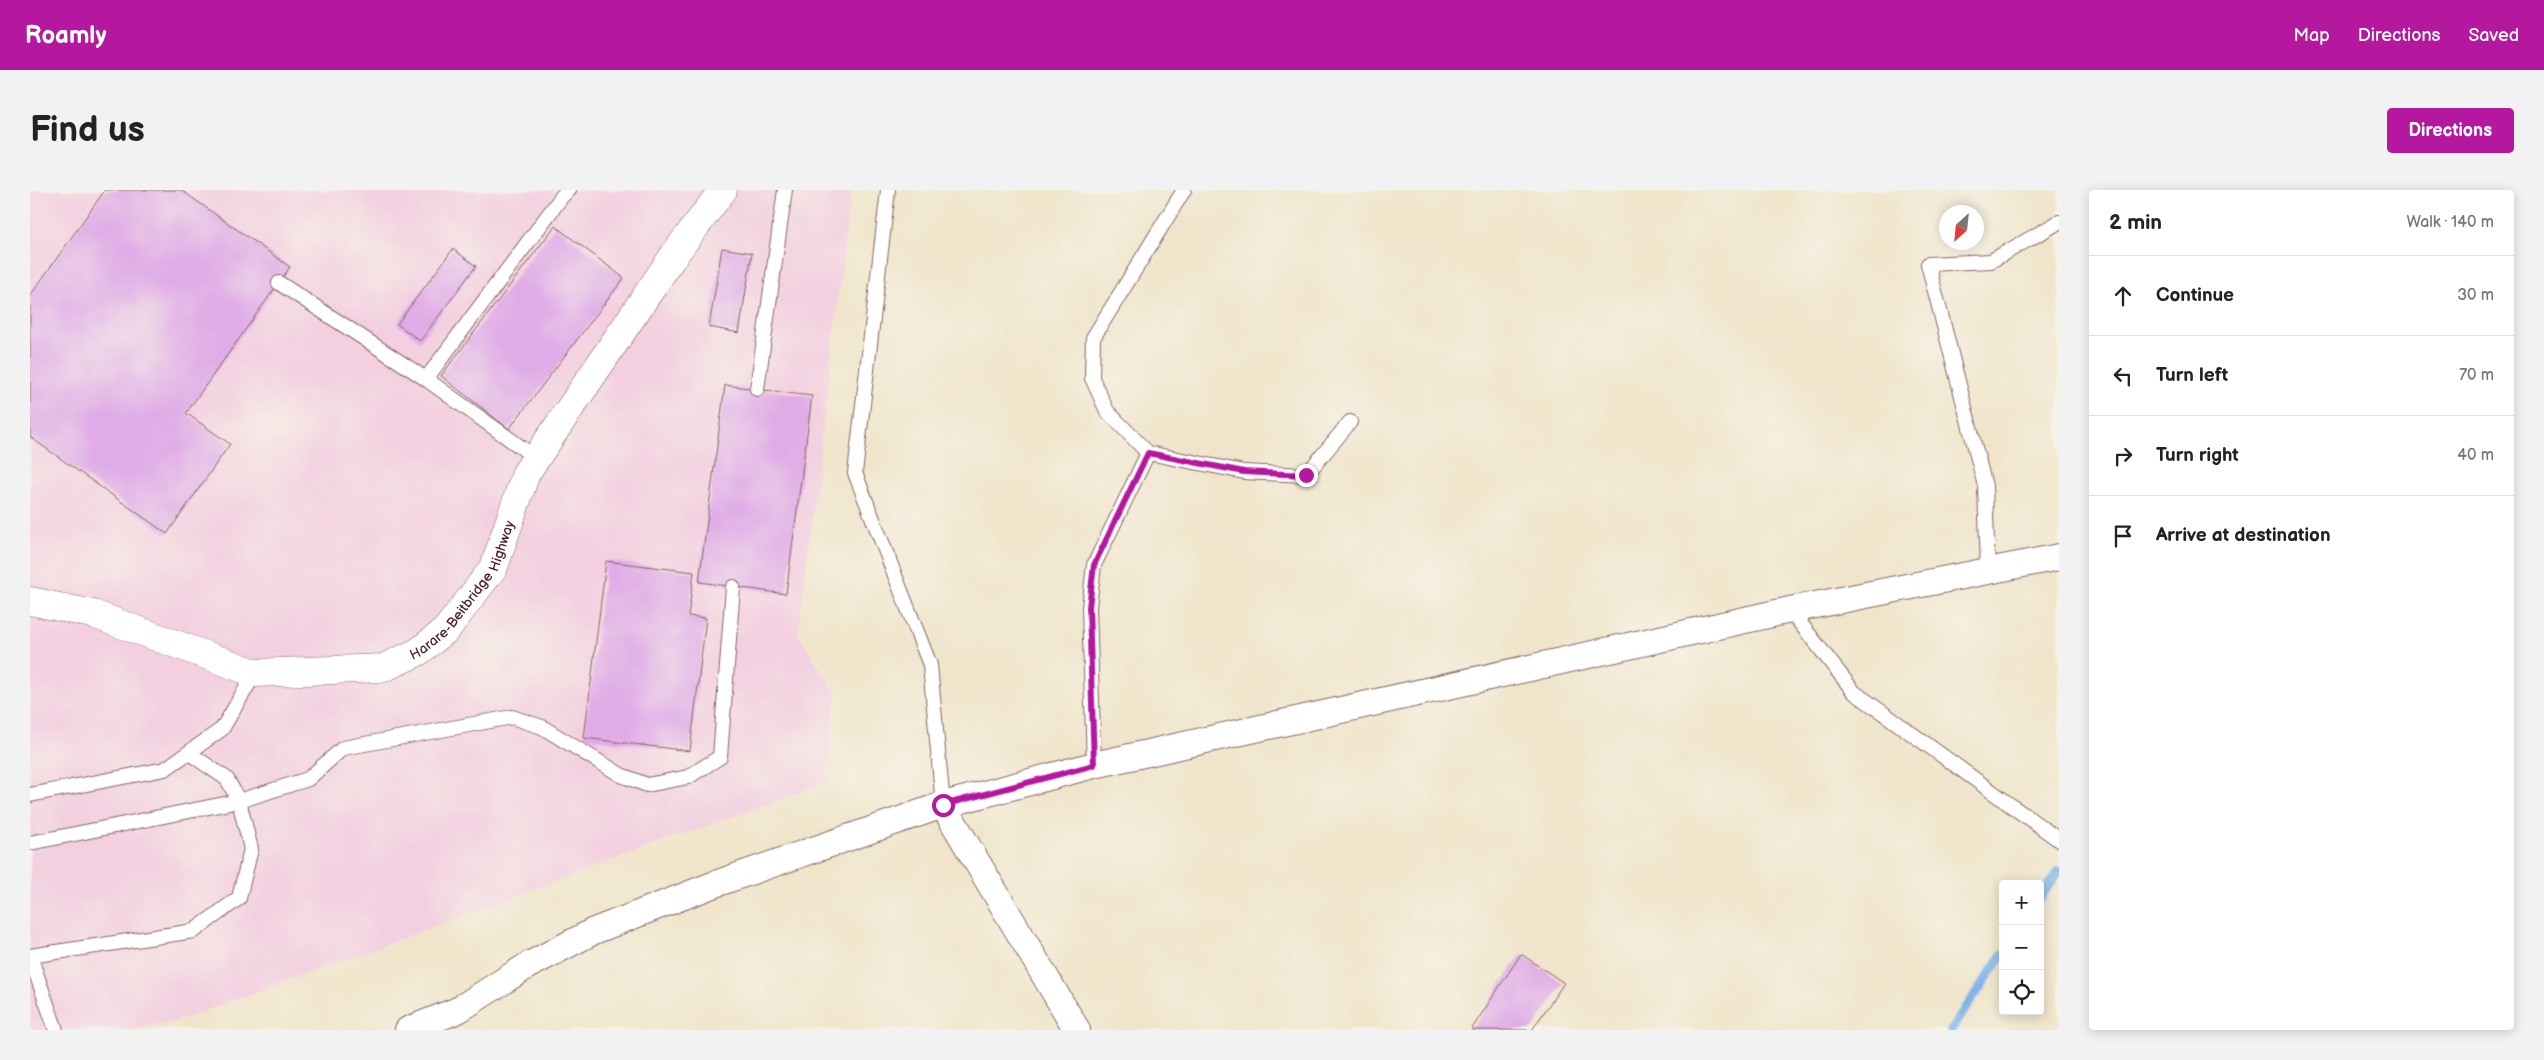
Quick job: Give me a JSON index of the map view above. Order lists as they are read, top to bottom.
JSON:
{
  "streets": {
    "highway": ["Harare-Beitbridge Highway"]
  },
  "north": "bottom left",
  "page": {
    "header": "Roamly",
    "nav": ["Map", "Directions", "Saved"],
    "buttons": "Directions",
    "title": "Find us",
    "heading": ["2 min", "Walk · 140 m"],
    "list": [
      ["Continue", "30 m"],
      ["Turn left", "70 m"],
      ["Turn right", "40 m"],
      "Arrive at destination"
    ],
    "map_buttons": ["+", "−"]
  }
}
